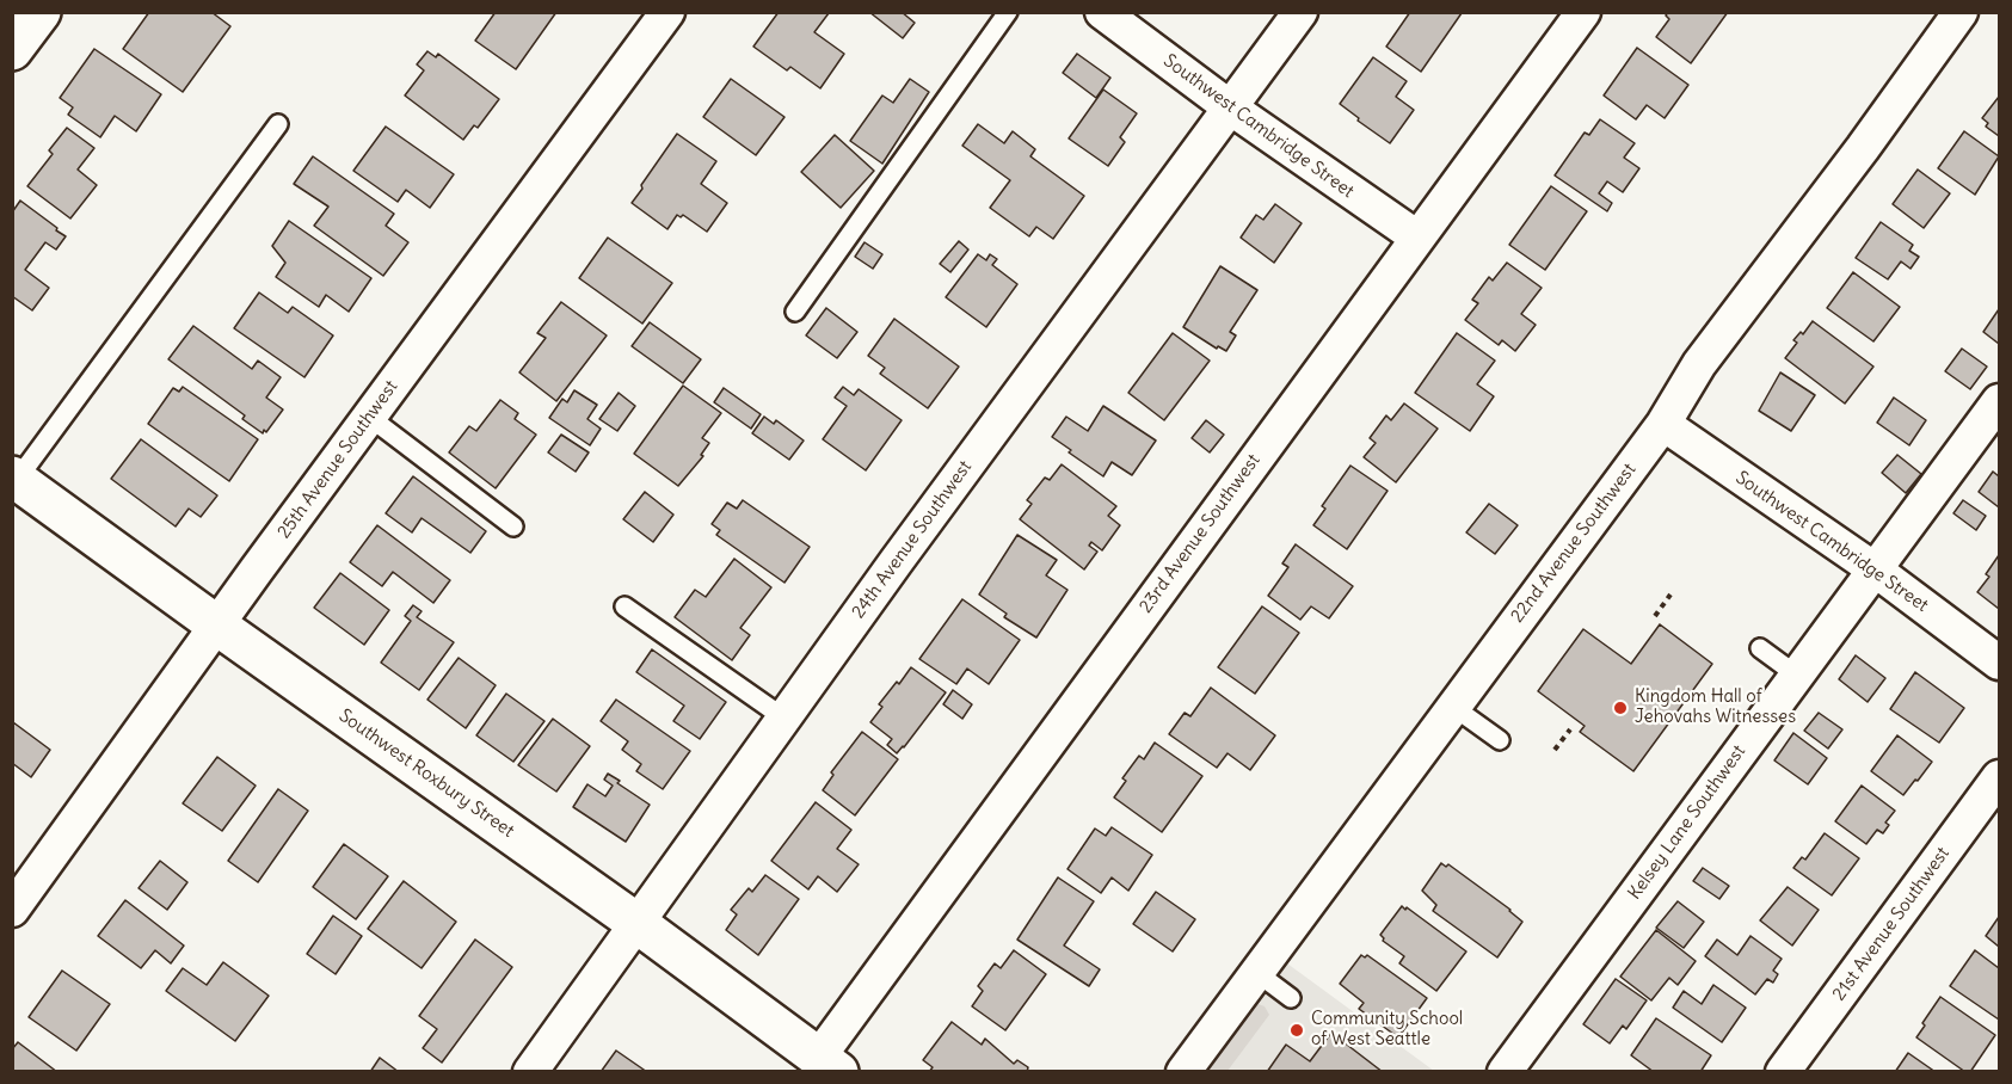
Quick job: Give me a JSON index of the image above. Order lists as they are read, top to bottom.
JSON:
{
  "streets": {
    "main road": ["Southwest Roxbury Street"],
    "street": [
      "Southwest Cambridge Street",
      "25th Avenue Southwest",
      "23rd Avenue Southwest",
      "24th Avenue Southwest",
      "22nd Avenue Southwest",
      "Kelsey Lane Southwest",
      "21st Avenue Southwest"
    ]
  },
  "crossings": [
    ["Southwest Cambridge Street", "23rd Avenue Southwest"],
    ["Southwest Cambridge Street", "24th Avenue Southwest"],
    ["Southwest Cambridge Street", "22nd Avenue Southwest"],
    ["Southwest Cambridge Street", "Kelsey Lane Southwest"],
    ["25th Avenue Southwest", "Southwest Roxbury Street"],
    ["23rd Avenue Southwest", "Southwest Roxbury Street"],
    ["24th Avenue Southwest", "Southwest Roxbury Street"]
  ],
  "places": ["Kingdom Hall of Jehovahs Witnesses", "Community School of West Seattle"]
}
